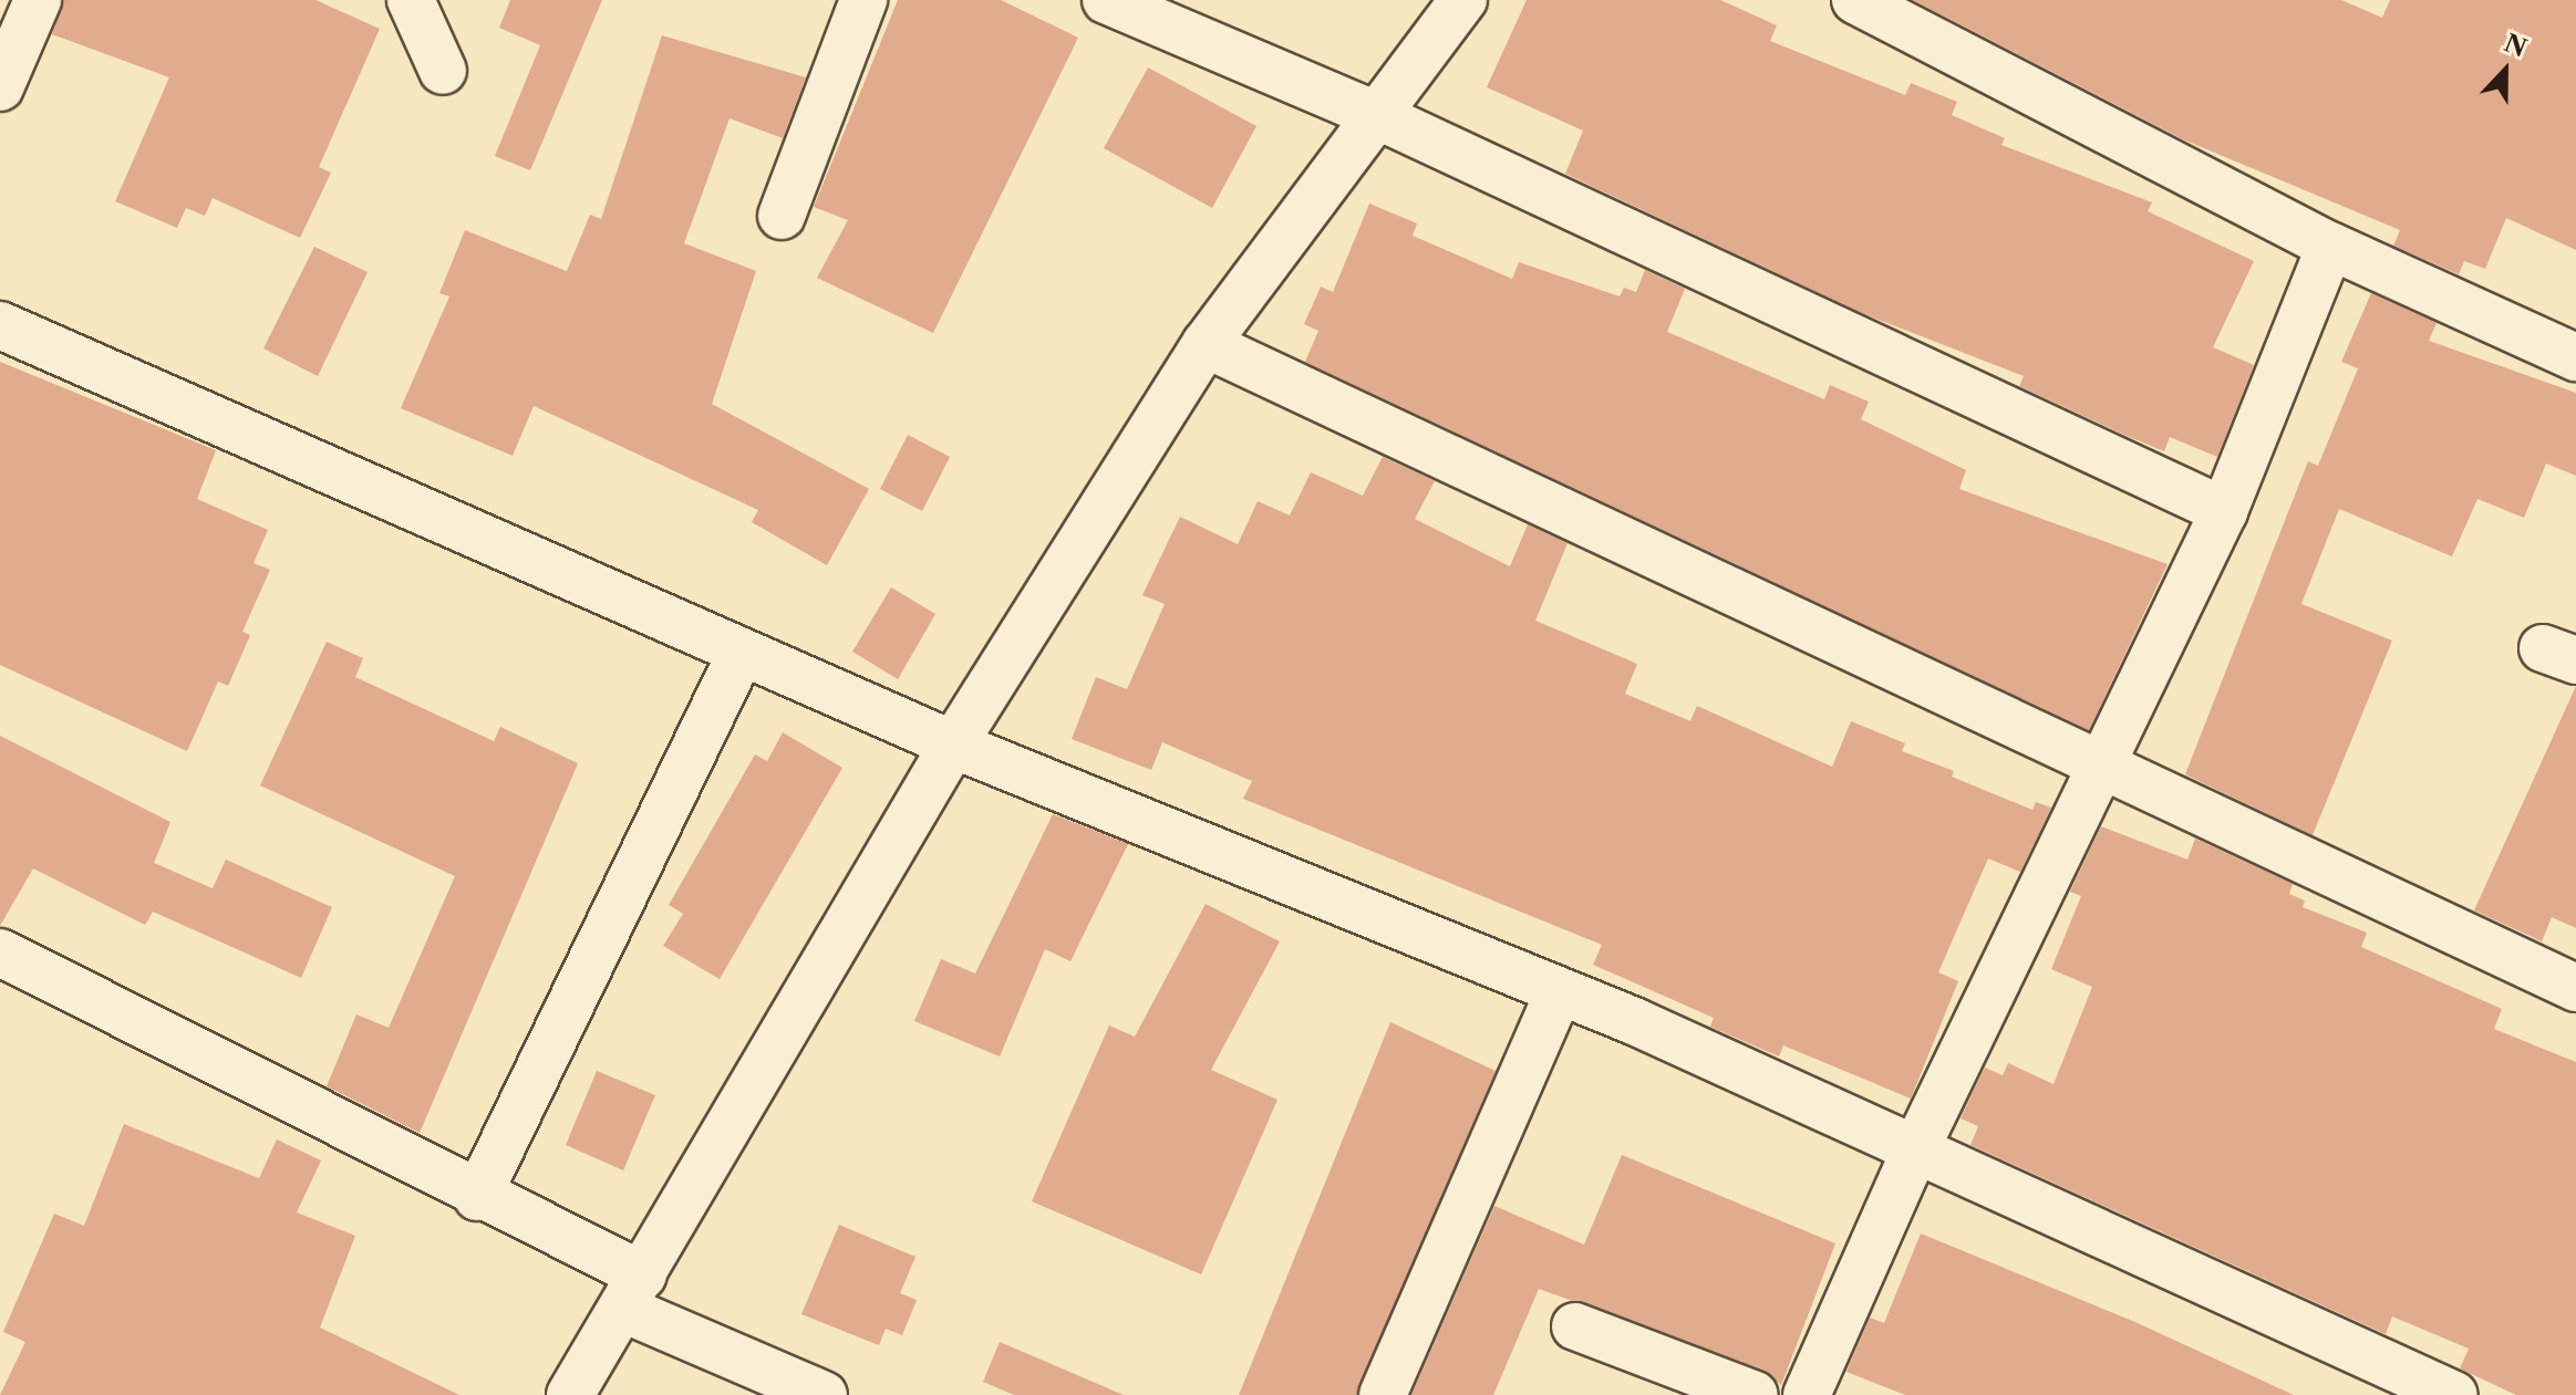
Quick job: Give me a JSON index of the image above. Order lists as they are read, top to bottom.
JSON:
{
  "north": "top"
}
